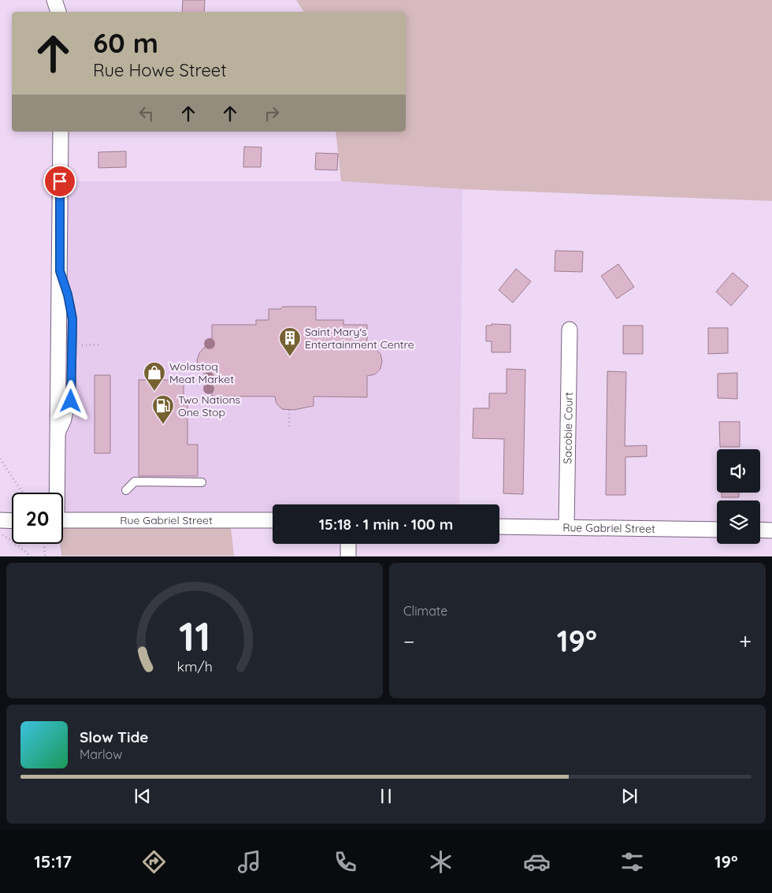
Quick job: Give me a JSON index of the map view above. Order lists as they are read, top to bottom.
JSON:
{
  "streets": {
    "street": ["Sacobie Court", "Rue Gabriel Street"]
  },
  "crossings": [
    ["Sacobie Court", "Rue Gabriel Street"]
  ],
  "places": {
    "building": ["Saint Mary's Entertainment Centre"],
    "shop": ["Wolastoq Meat Market"],
    "fuel station": ["Two Nations One Stop"]
  },
  "page": {
    "turn": ["60 m", "Rue Howe Street"],
    "limit": "20",
    "trip": "15:18 · 1 min · 100 m",
    "tile": "Climate",
    "heat": ["−", "19°", "+"],
    "song": ["Slow Tide", "Marlow"],
    "tabs": ["15:17", "19°"],
    "gauge": ["11", "km/h"]
  }
}
